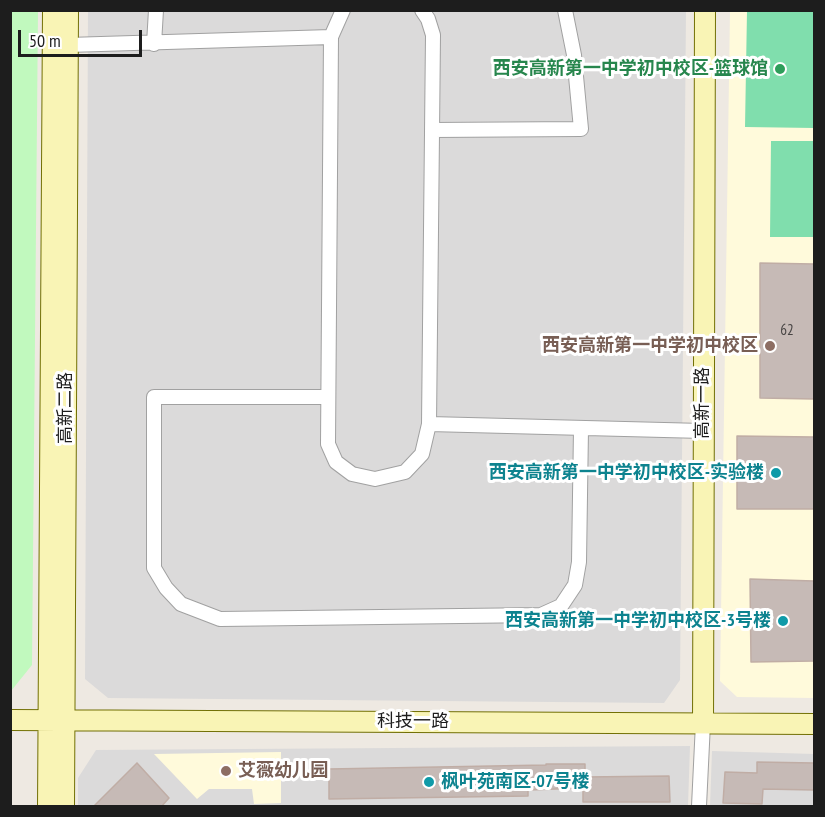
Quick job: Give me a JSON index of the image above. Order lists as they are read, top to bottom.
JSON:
{
  "streets": {
    "street": ["高新一路", "高新二路", "科技一路"]
  },
  "crossings": [
    ["高新一路", "科技一路"],
    ["高新二路", "科技一路"]
  ],
  "places": [
    "西安高新第一中学初中校区-篮球馆",
    "西安高新第一中学初中校区",
    "西安高新第一中学初中校区-实验楼",
    "西安高新第一中学初中校区-3号楼",
    "艾薇幼儿园",
    "枫叶苑南区-07号楼"
  ],
  "house_numbers": ["62"],
  "scale_bar": "50 m"
}
